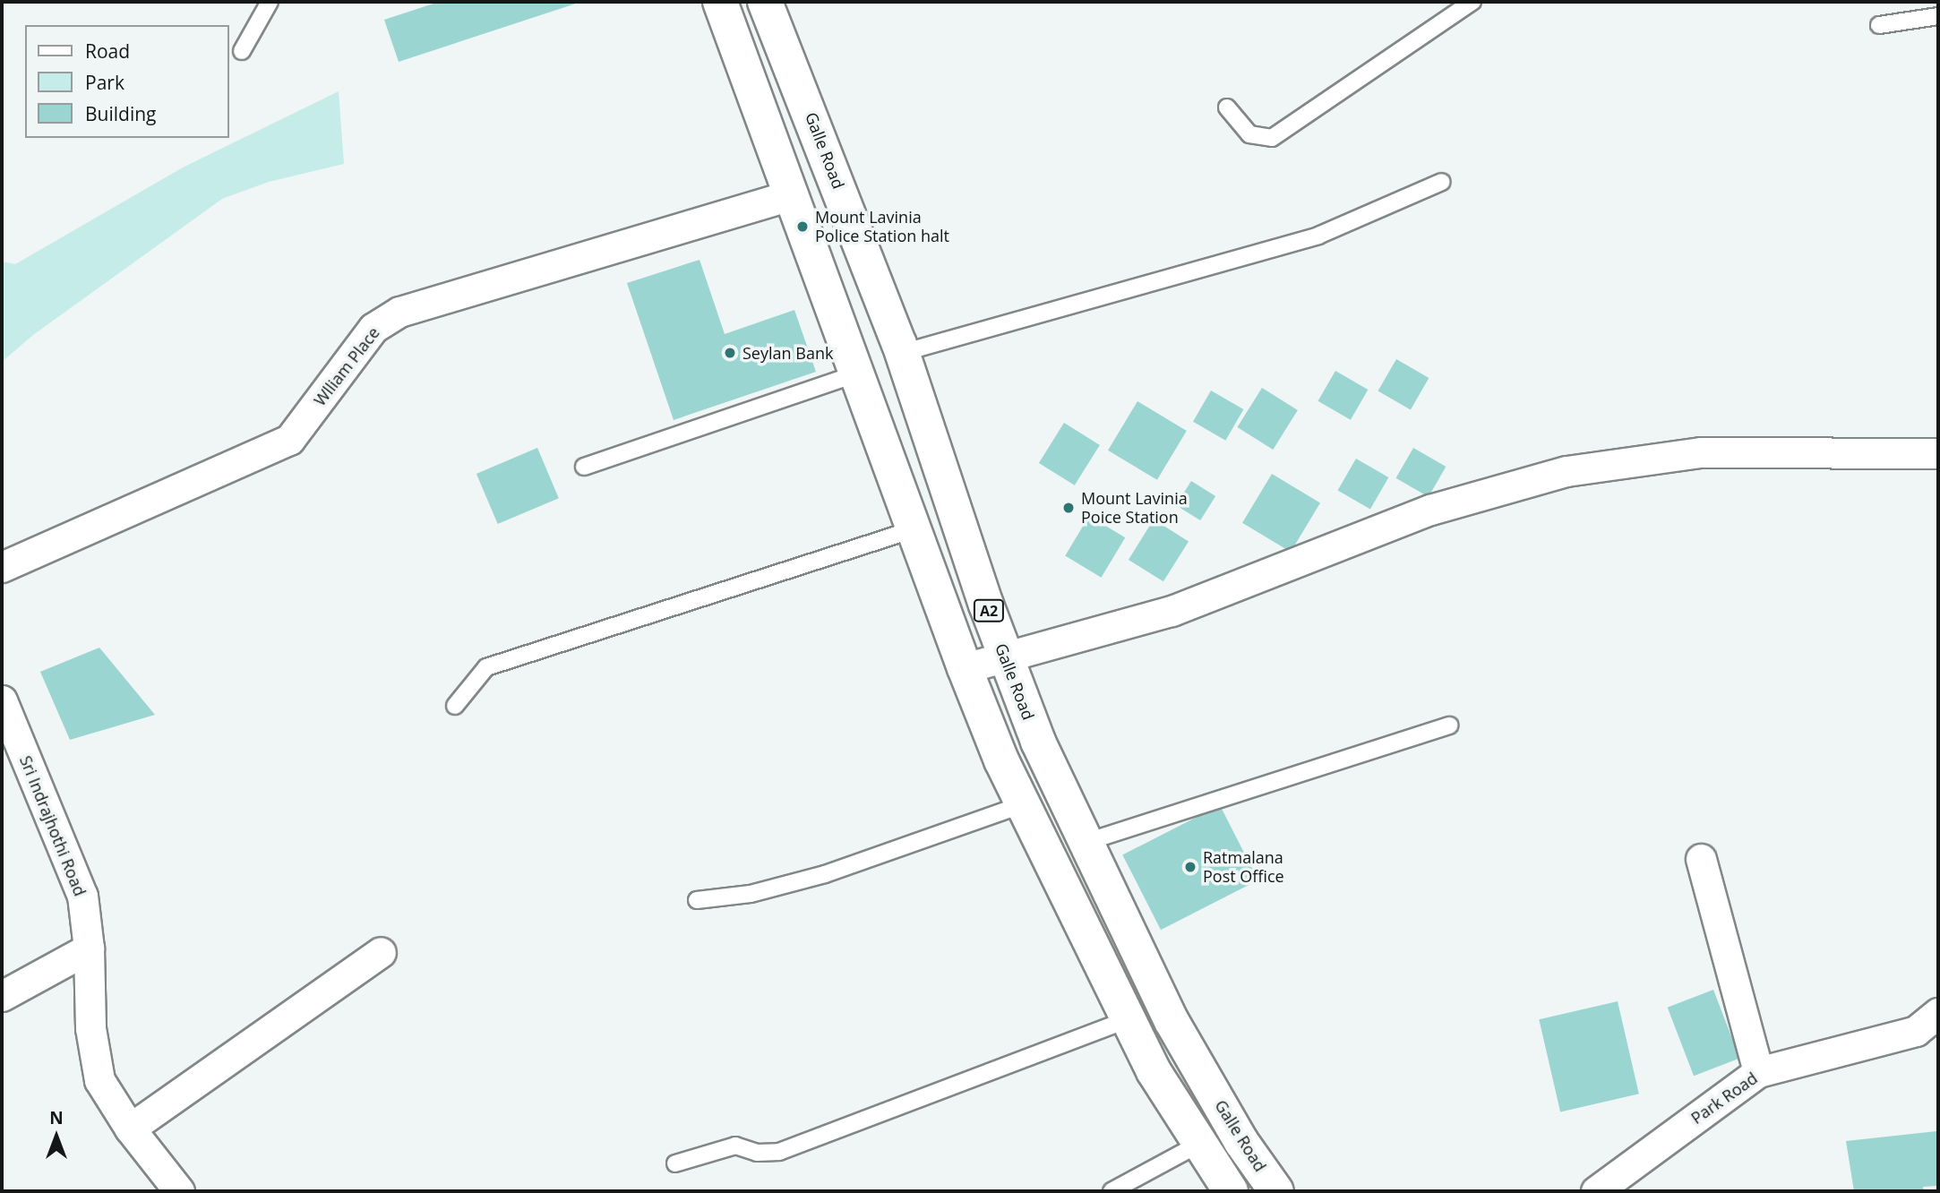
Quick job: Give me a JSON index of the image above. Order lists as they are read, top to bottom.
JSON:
{
  "streets": {
    "highway": ["Galle Road", "A2"],
    "street": ["Wlliam Place", "Sri Indrajhothi Road", "Park Road"]
  },
  "places": [
    "Mount Lavinia Police Station halt",
    "Seylan Bank",
    "Mount Lavinia Poice Station",
    "Ratmalana Post Office"
  ],
  "legend": ["Road", "Park", "Building"],
  "north": "top"
}
